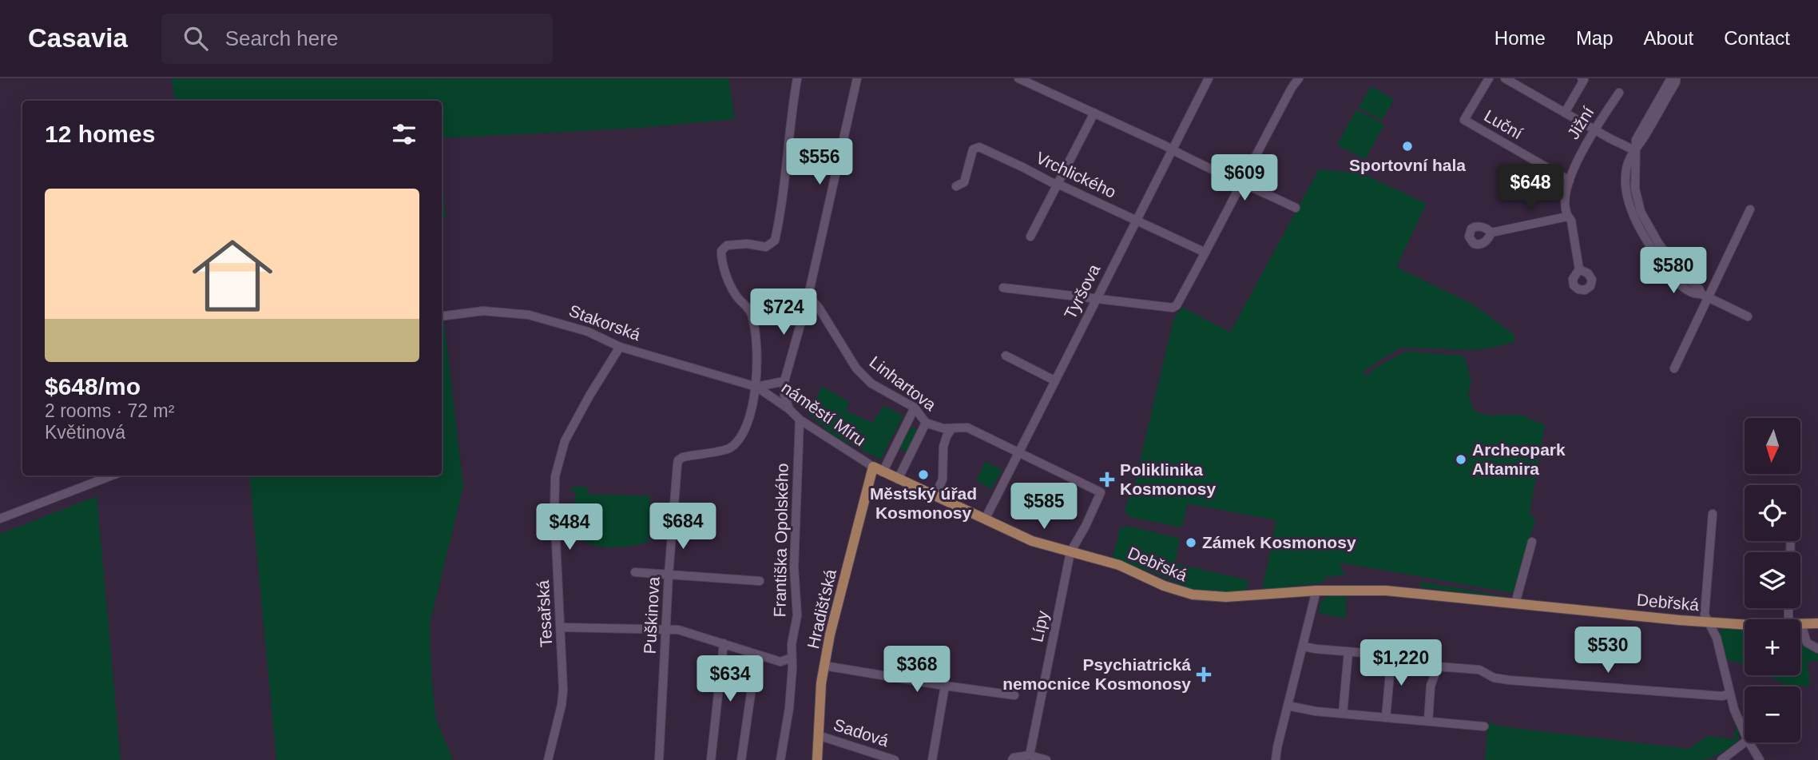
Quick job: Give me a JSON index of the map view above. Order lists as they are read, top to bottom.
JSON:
{
  "streets": {
    "main road": ["Debřská", "Hradišťská"],
    "street": [
      "Jižní",
      "Luční",
      "Vrchlického",
      "Tyršova",
      "Stakorská",
      "Linhartova",
      "náměstí Míru",
      "Františka Opolského",
      "Tesařská",
      "Puškinova",
      "Lípy",
      "Sadová"
    ]
  },
  "crossings": [
    ["Jižní", "Luční"],
    ["Vrchlického", "Tyršova"],
    ["Tyršova", "Linhartova"],
    ["Tyršova", "Debřská"],
    ["Stakorská", "náměstí Míru"],
    ["Stakorská", "Tesařská"],
    ["Stakorská", "Puškinova"],
    ["Linhartova", "Lípy"],
    ["náměstí Míru", "Františka Opolského"],
    ["náměstí Míru", "Debřská"],
    ["náměstí Míru", "Hradišťská"],
    ["náměstí Míru", "Puškinova"],
    ["Debřská", "Hradišťská"],
    ["Debřská", "Lípy"],
    ["Hradišťská", "Sadová"]
  ],
  "places": {
    "other": [
      "Sportovní hala",
      "Archeopark Altamira",
      "Městský úřad Kosmonosy",
      "Zámek Kosmonosy"
    ],
    "health": ["Poliklinika Kosmonosy", "Psychiatrická nemocnice Kosmonosy"]
  },
  "north": "bottom",
  "page": {
    "header": "Casavia",
    "search": "Search here",
    "nav": [
      "Home",
      "Map",
      "About",
      "Contact"
    ],
    "heading": "12 homes",
    "price": [
      "$556",
      "$609",
      "$648",
      "$580",
      "$724",
      "$585",
      "$684",
      "$484",
      "$530",
      "$1,220",
      "$368",
      "$634"
    ],
    "list": [
      {
        "name": "$648/mo",
        "note": "2 rooms · 72 m² · Květinová"
      }
    ],
    "map_buttons": ["+", "−"]
  }
}
